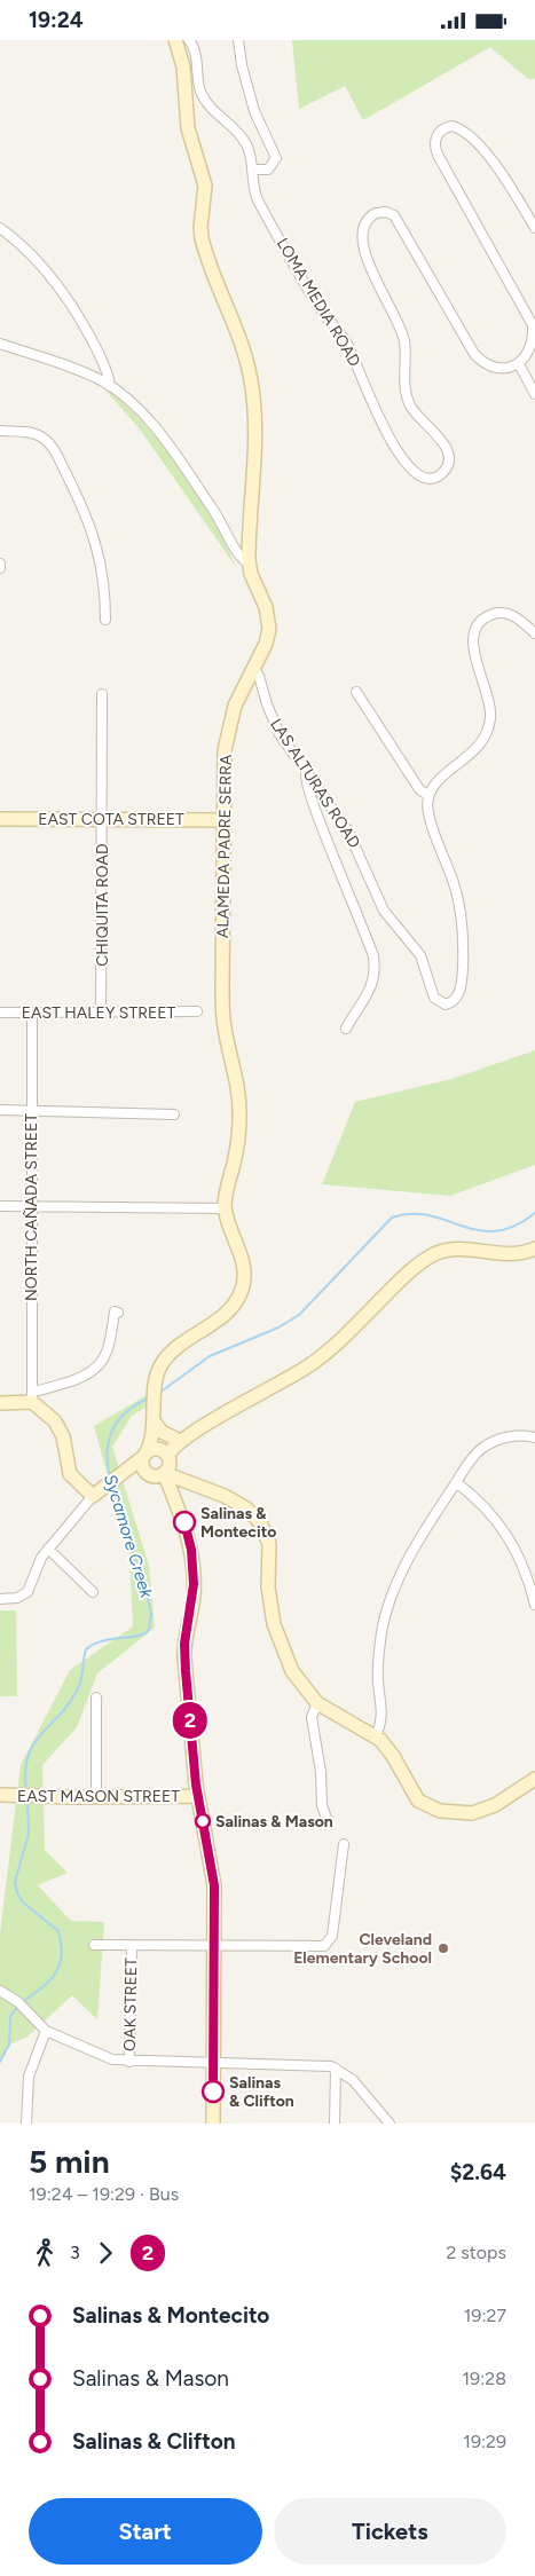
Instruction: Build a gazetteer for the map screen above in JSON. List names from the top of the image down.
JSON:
{
  "streets": {
    "street": [
      "LOMA MEDIA ROAD",
      "LAS ALTURAS ROAD",
      "EAST COTA STREET",
      "ALAMEDA PADRE SERRA",
      "CHIQUITA ROAD",
      "EAST HALEY STREET",
      "NORTH CAÑADA STREET",
      "EAST MASON STREET",
      "OAK STREET"
    ]
  },
  "crossings": [
    ["LAS ALTURAS ROAD", "ALAMEDA PADRE SERRA"],
    ["EAST COTA STREET", "ALAMEDA PADRE SERRA"],
    ["EAST COTA STREET", "CHIQUITA ROAD"],
    ["CHIQUITA ROAD", "EAST HALEY STREET"],
    ["EAST HALEY STREET", "NORTH CAÑADA STREET"]
  ],
  "water": ["Sycamore Creek"],
  "places": [
    "Salinas & Montecito",
    "Salinas & Mason",
    "Cleveland Elementary School",
    "Salinas & Clifton"
  ],
  "lines": ["bus line 2"],
  "page": {
    "status": "19:24",
    "on_map": "2",
    "heading": ["5 min", "19:24 – 19:29 · Bus", "$2.64"],
    "legs": ["3", "2", "2 stops"],
    "list": [
      {
        "name": "Salinas & Montecito",
        "value": "19:27"
      },
      {
        "name": "Salinas & Mason",
        "value": "19:28"
      },
      {
        "name": "Salinas & Clifton",
        "value": "19:29"
      }
    ],
    "buttons": ["Start", "Tickets"]
  }
}
